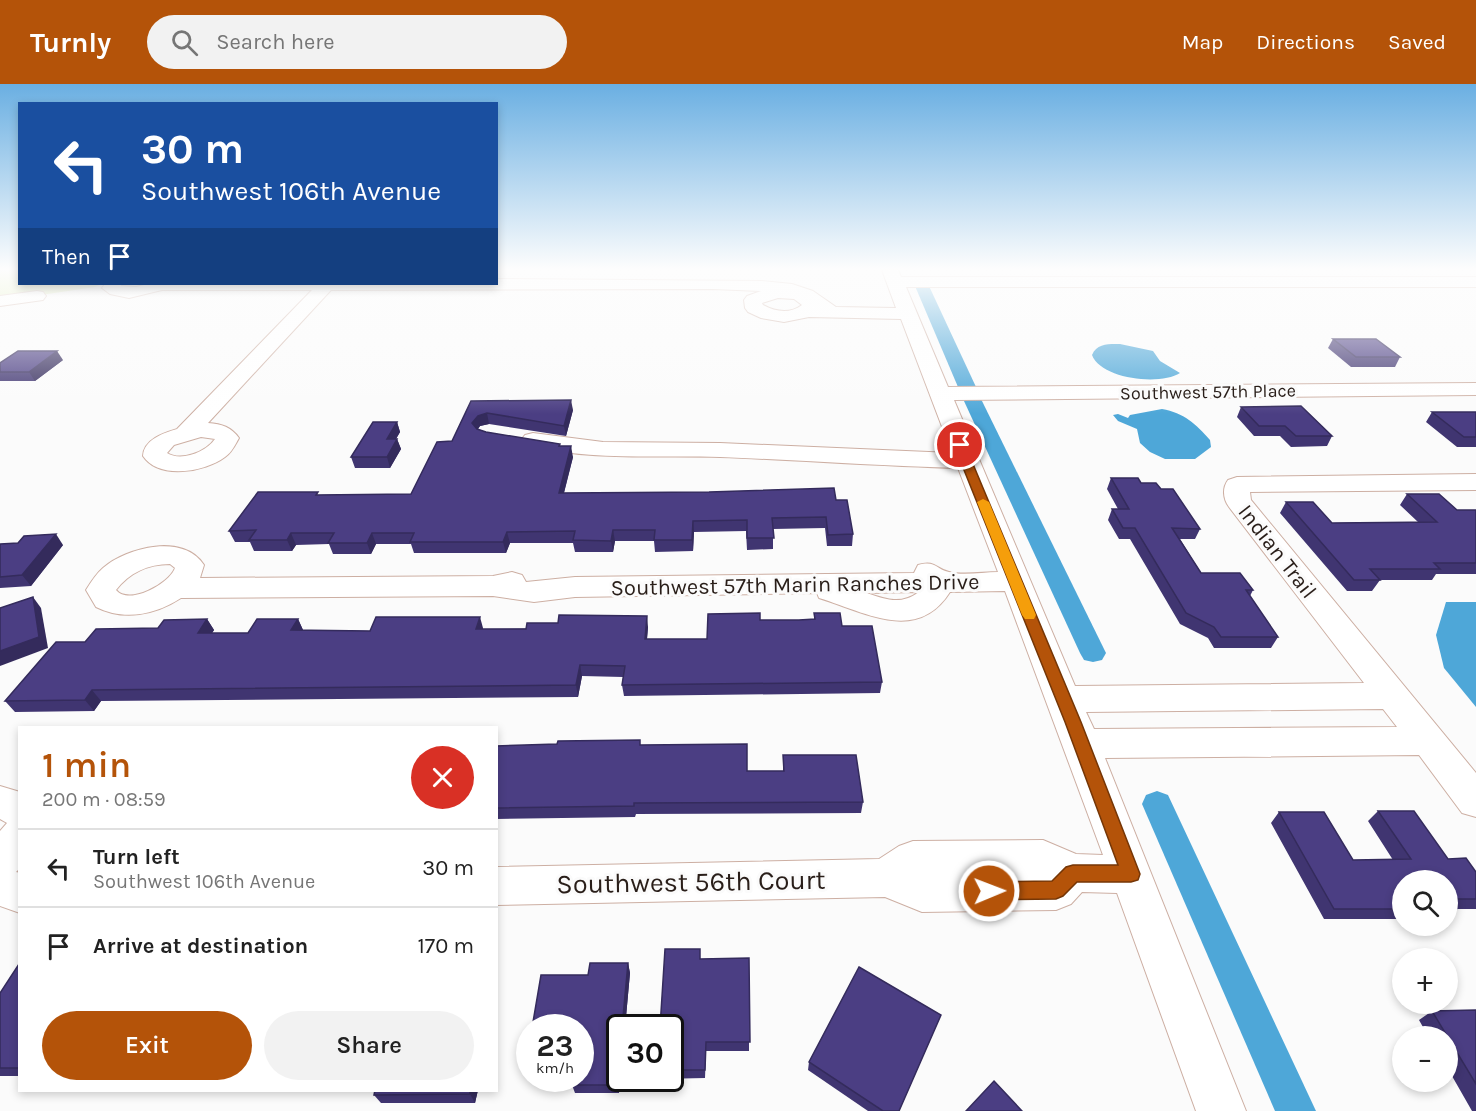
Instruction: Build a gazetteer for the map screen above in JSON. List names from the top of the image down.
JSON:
{
  "streets": {
    "street": [
      "Southwest 57th Place",
      "Indian Trail",
      "Southwest 57th Marin Ranches Drive",
      "Southwest 56th Court"
    ]
  },
  "page": {
    "header": "Turnly",
    "search": "Search here",
    "nav": ["Map", "Directions", "Saved"],
    "turn": ["30 m", "Southwest 106th Avenue"],
    "then": "Then",
    "heading": ["1 min", "200 m · 08:59"],
    "list": [
      {
        "name": "Turn left",
        "note": "Southwest 106th Avenue",
        "value": "30 m"
      },
      {
        "name": "Arrive at destination",
        "value": "170 m"
      }
    ],
    "map_buttons": ["+", "−"],
    "buttons": ["Exit", "Share"],
    "speed": "23 km/h",
    "limit": "30"
  }
}
